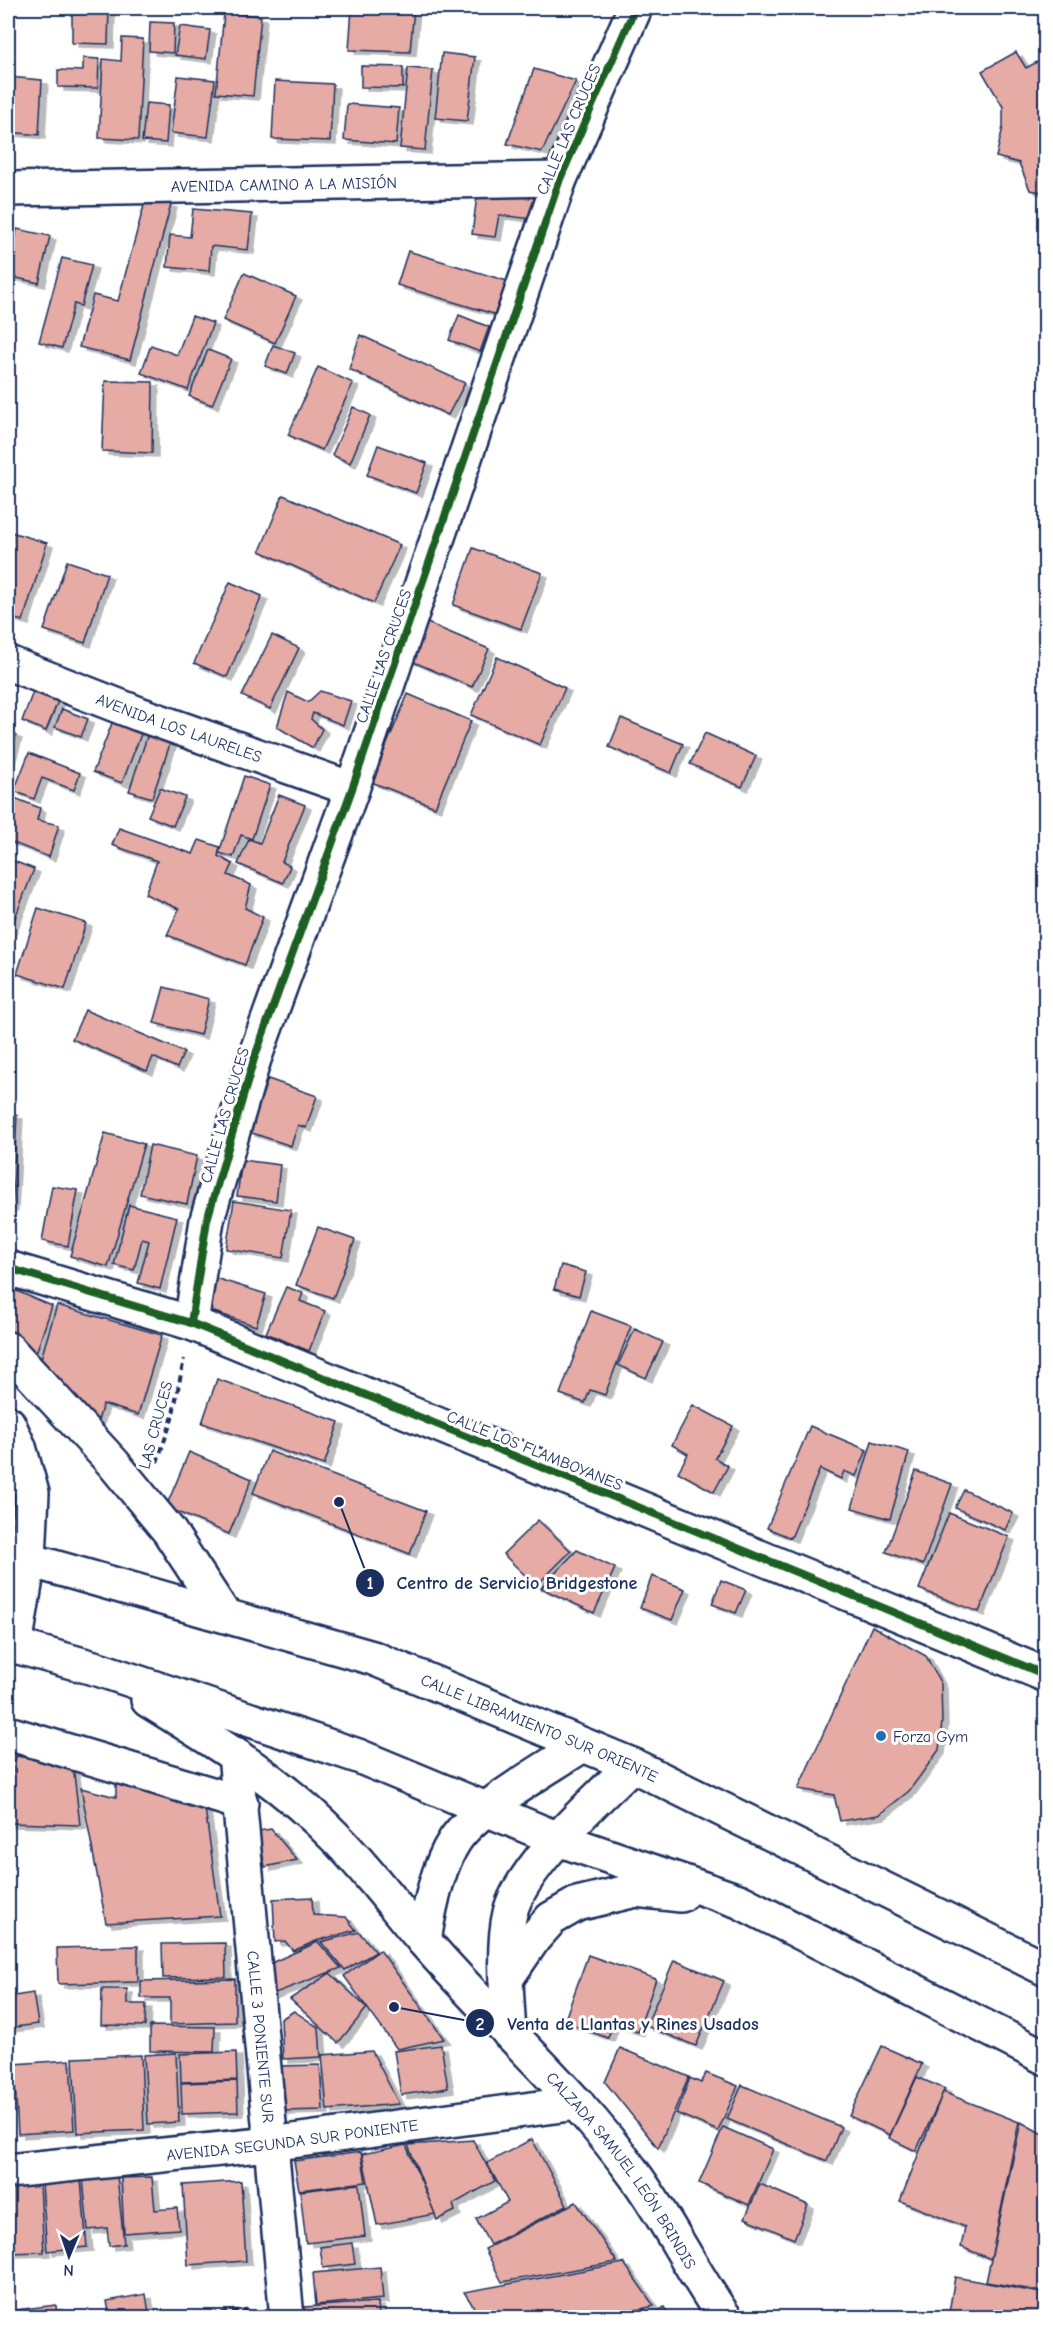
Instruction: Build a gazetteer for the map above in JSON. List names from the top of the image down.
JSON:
{
  "streets": {
    "street": [
      "CALLE LAS CRUCES",
      "AVENIDA CAMINO A LA MISIÓN",
      "AVENIDA LOS LAURELES",
      "CALLE LOS FLAMBOYANES",
      "CALLE LIBRAMIENTO SUR ORIENTE",
      "CALLE 3 PONIENTE SUR",
      "AVENIDA SEGUNDA SUR PONIENTE",
      "CALZADA SAMUEL LEÓN BRINDIS"
    ],
    "path": ["LAS CRUCES"]
  },
  "crossings": [
    ["CALLE LAS CRUCES", "AVENIDA CAMINO A LA MISIÓN"],
    ["CALLE LAS CRUCES", "AVENIDA LOS LAURELES"],
    ["CALLE LAS CRUCES", "LAS CRUCES"],
    ["CALLE LAS CRUCES", "CALLE LOS FLAMBOYANES"],
    ["LAS CRUCES", "CALLE LOS FLAMBOYANES"],
    ["CALLE 3 PONIENTE SUR", "AVENIDA SEGUNDA SUR PONIENTE"],
    ["CALLE 3 PONIENTE SUR", "CALZADA SAMUEL LEÓN BRINDIS"],
    ["AVENIDA SEGUNDA SUR PONIENTE", "CALZADA SAMUEL LEÓN BRINDIS"]
  ],
  "places": ["Centro de Servicio Bridgestone", "Forza Gym", "Venta de Llantas y Rines Usados"],
  "north": "bottom"
}
